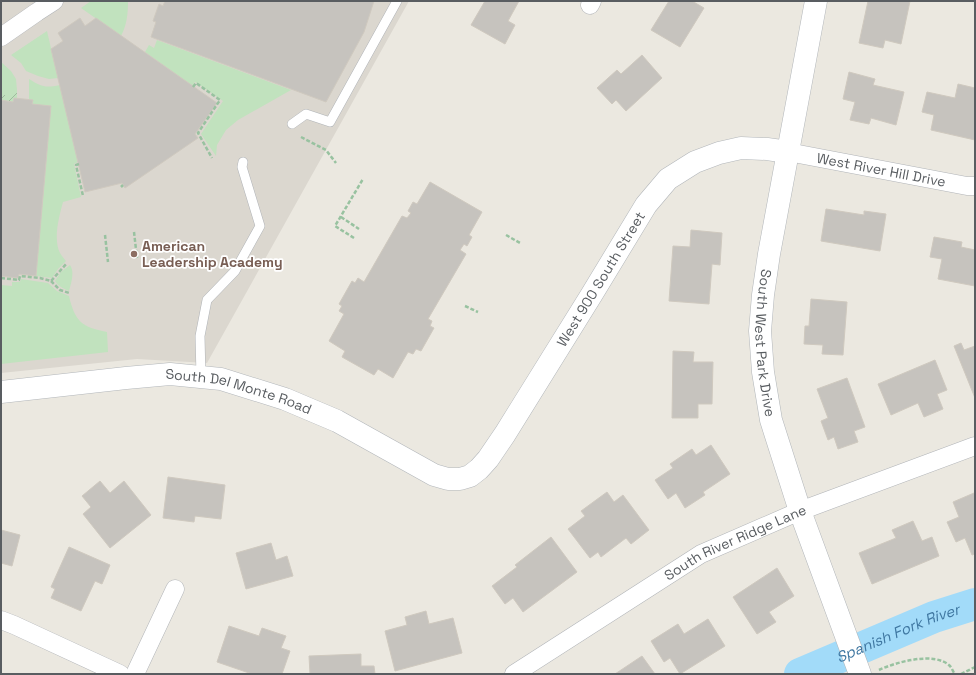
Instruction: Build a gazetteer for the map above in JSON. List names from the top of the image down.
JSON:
{
  "streets": {
    "street": [
      "West River Hill Drive",
      "West 900 South Street",
      "South West Park Drive",
      "South Del Monte Road",
      "South River Ridge Lane"
    ]
  },
  "crossings": [
    ["West River Hill Drive", "West 900 South Street"],
    ["West River Hill Drive", "South West Park Drive"],
    ["West 900 South Street", "South West Park Drive"],
    ["West 900 South Street", "South Del Monte Road"],
    ["South West Park Drive", "South River Ridge Lane"]
  ],
  "water": ["Spanish Fork River"],
  "places": ["American Leadership Academy"]
}
